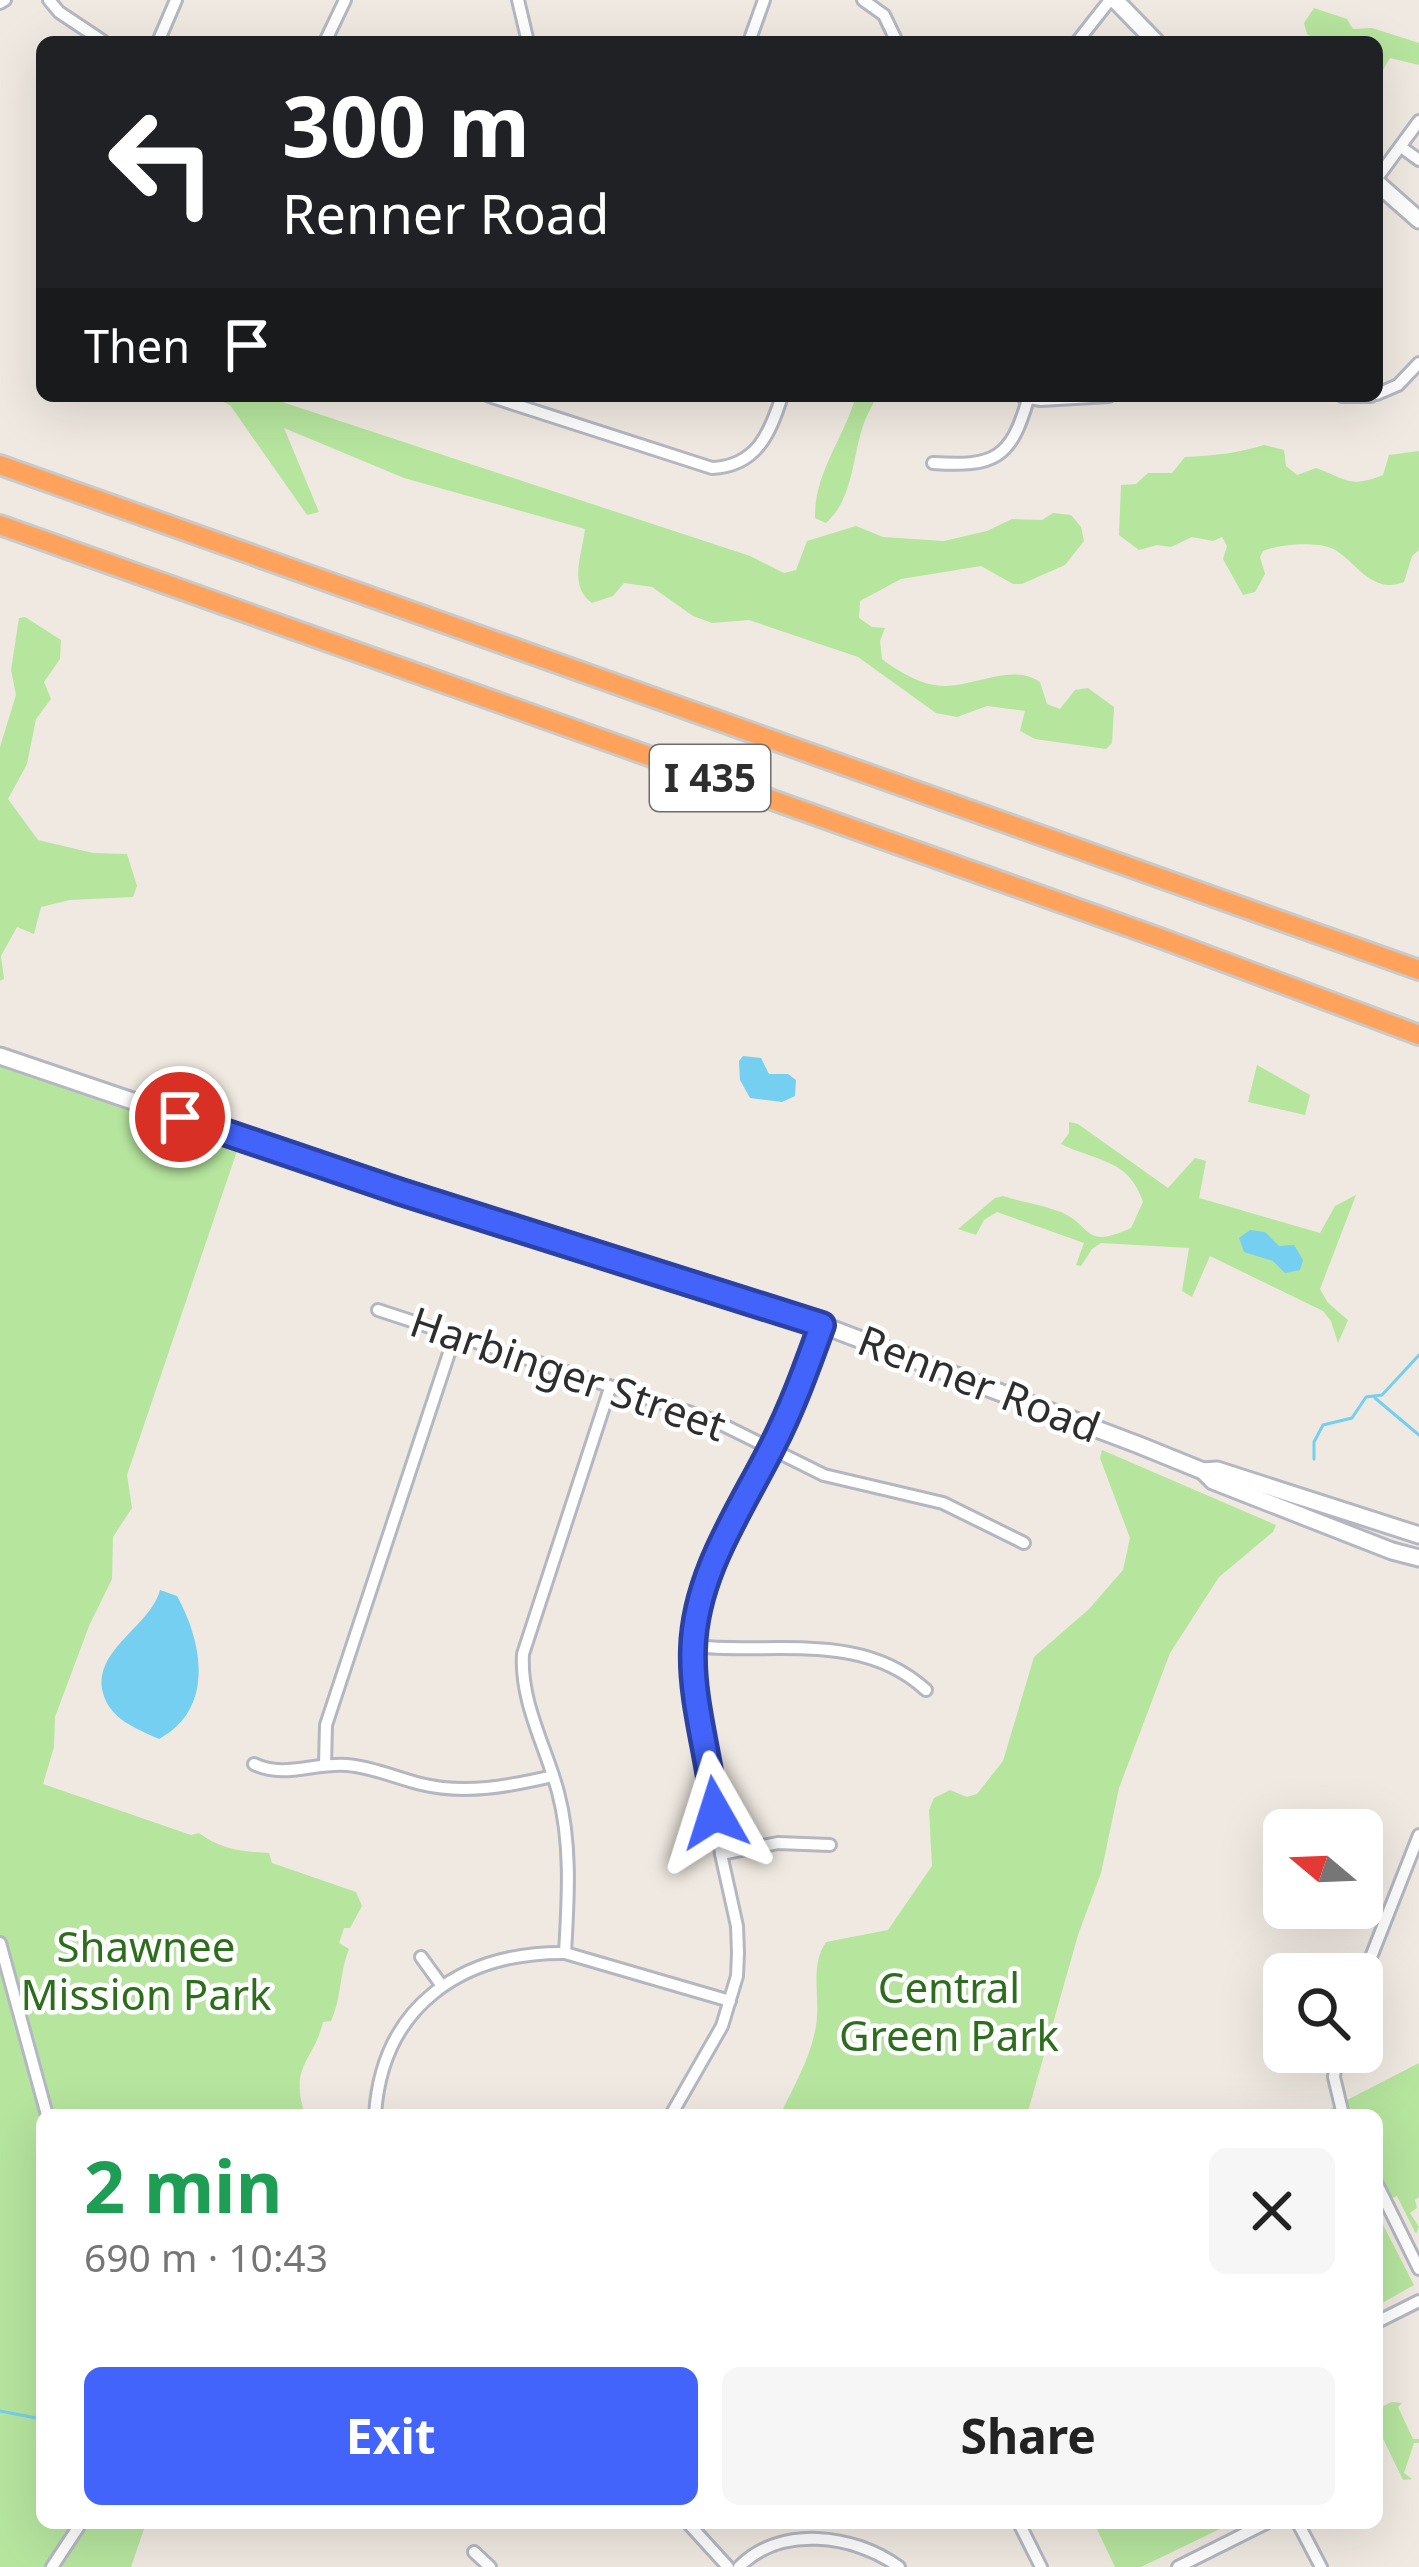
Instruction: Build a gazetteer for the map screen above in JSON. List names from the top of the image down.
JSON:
{
  "streets": {
    "highway": ["I 435"],
    "main road": ["Renner Road"],
    "street": ["Harbinger Street"]
  },
  "parks": ["Shawnee Mission Park", "Central Green Park"],
  "north": "left",
  "page": {
    "turn": ["300 m", "Renner Road"],
    "then": "Then",
    "heading": ["2 min", "690 m · 10:43"],
    "buttons": ["Exit", "Share"]
  }
}
